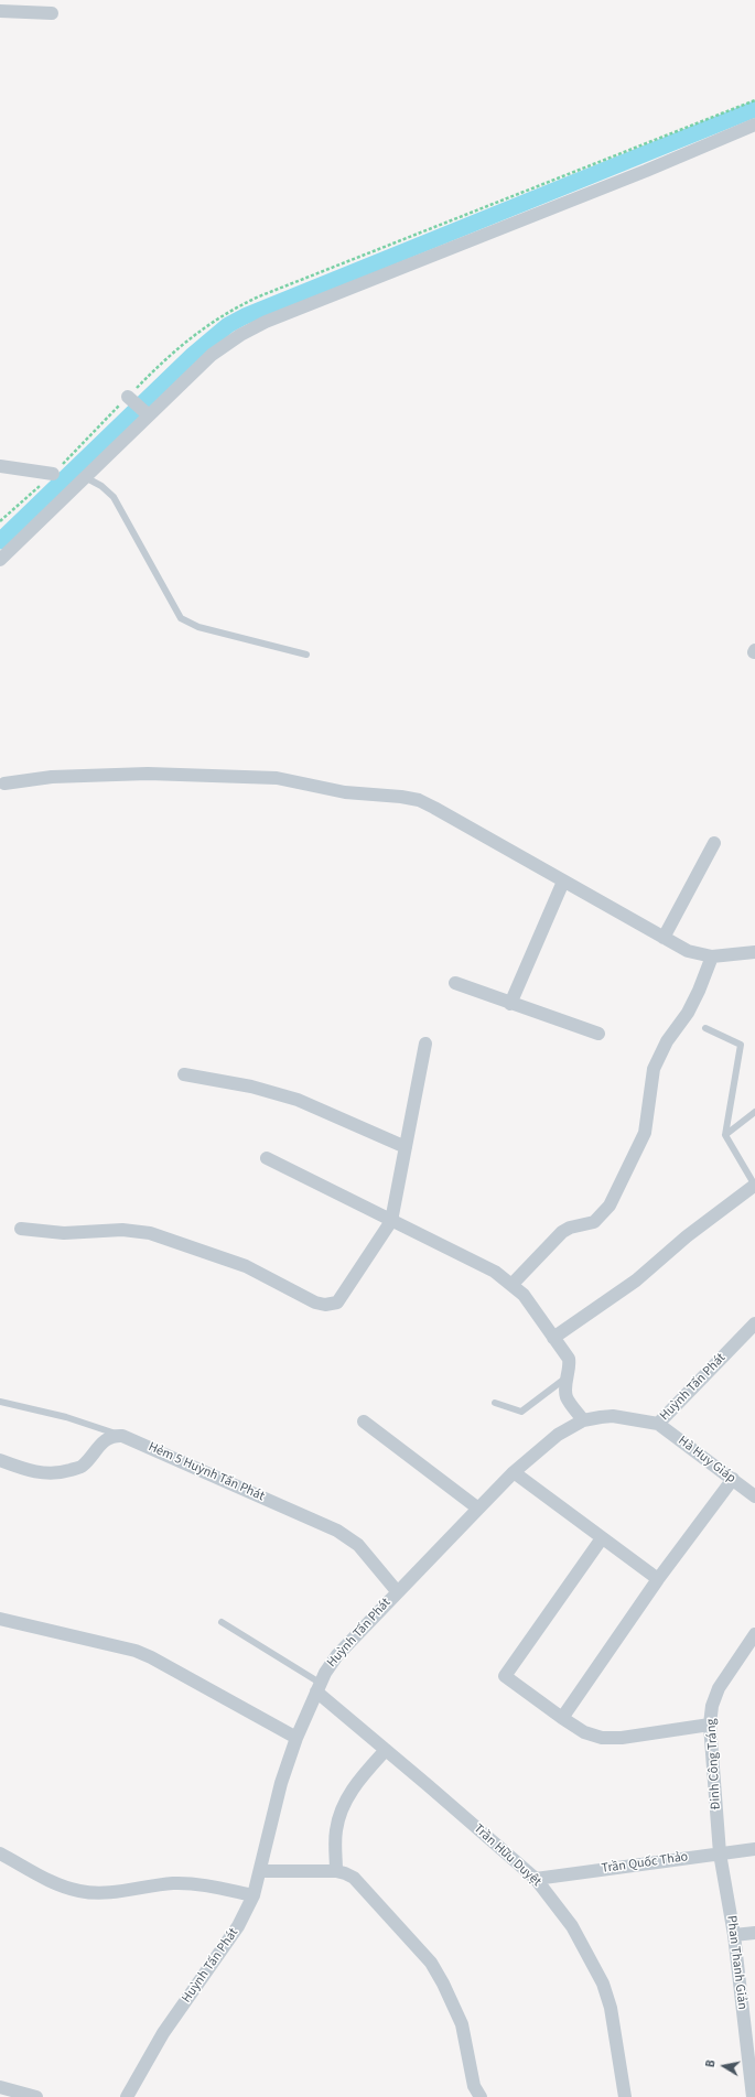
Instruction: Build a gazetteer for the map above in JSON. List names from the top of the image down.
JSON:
{
  "streets": {
    "street": [
      "Huỳnh Tấn Phát",
      "Hà Huy Giáp",
      "Hẻm 5 Huỳnh Tấn Phát",
      "Đinh Công Tráng",
      "Trần Hữu Duyệt",
      "Trần Quốc Thảo",
      "Phan Thanh Giản"
    ]
  },
  "crossings": [
    ["Huỳnh Tấn Phát", "Hà Huy Giáp"],
    ["Huỳnh Tấn Phát", "Hẻm 5 Huỳnh Tấn Phát"],
    ["Huỳnh Tấn Phát", "Trần Hữu Duyệt"],
    ["Đinh Công Tráng", "Trần Quốc Thảo"],
    ["Đinh Công Tráng", "Phan Thanh Giản"],
    ["Trần Hữu Duyệt", "Trần Quốc Thảo"],
    ["Trần Quốc Thảo", "Phan Thanh Giản"]
  ],
  "north": "left"
}
